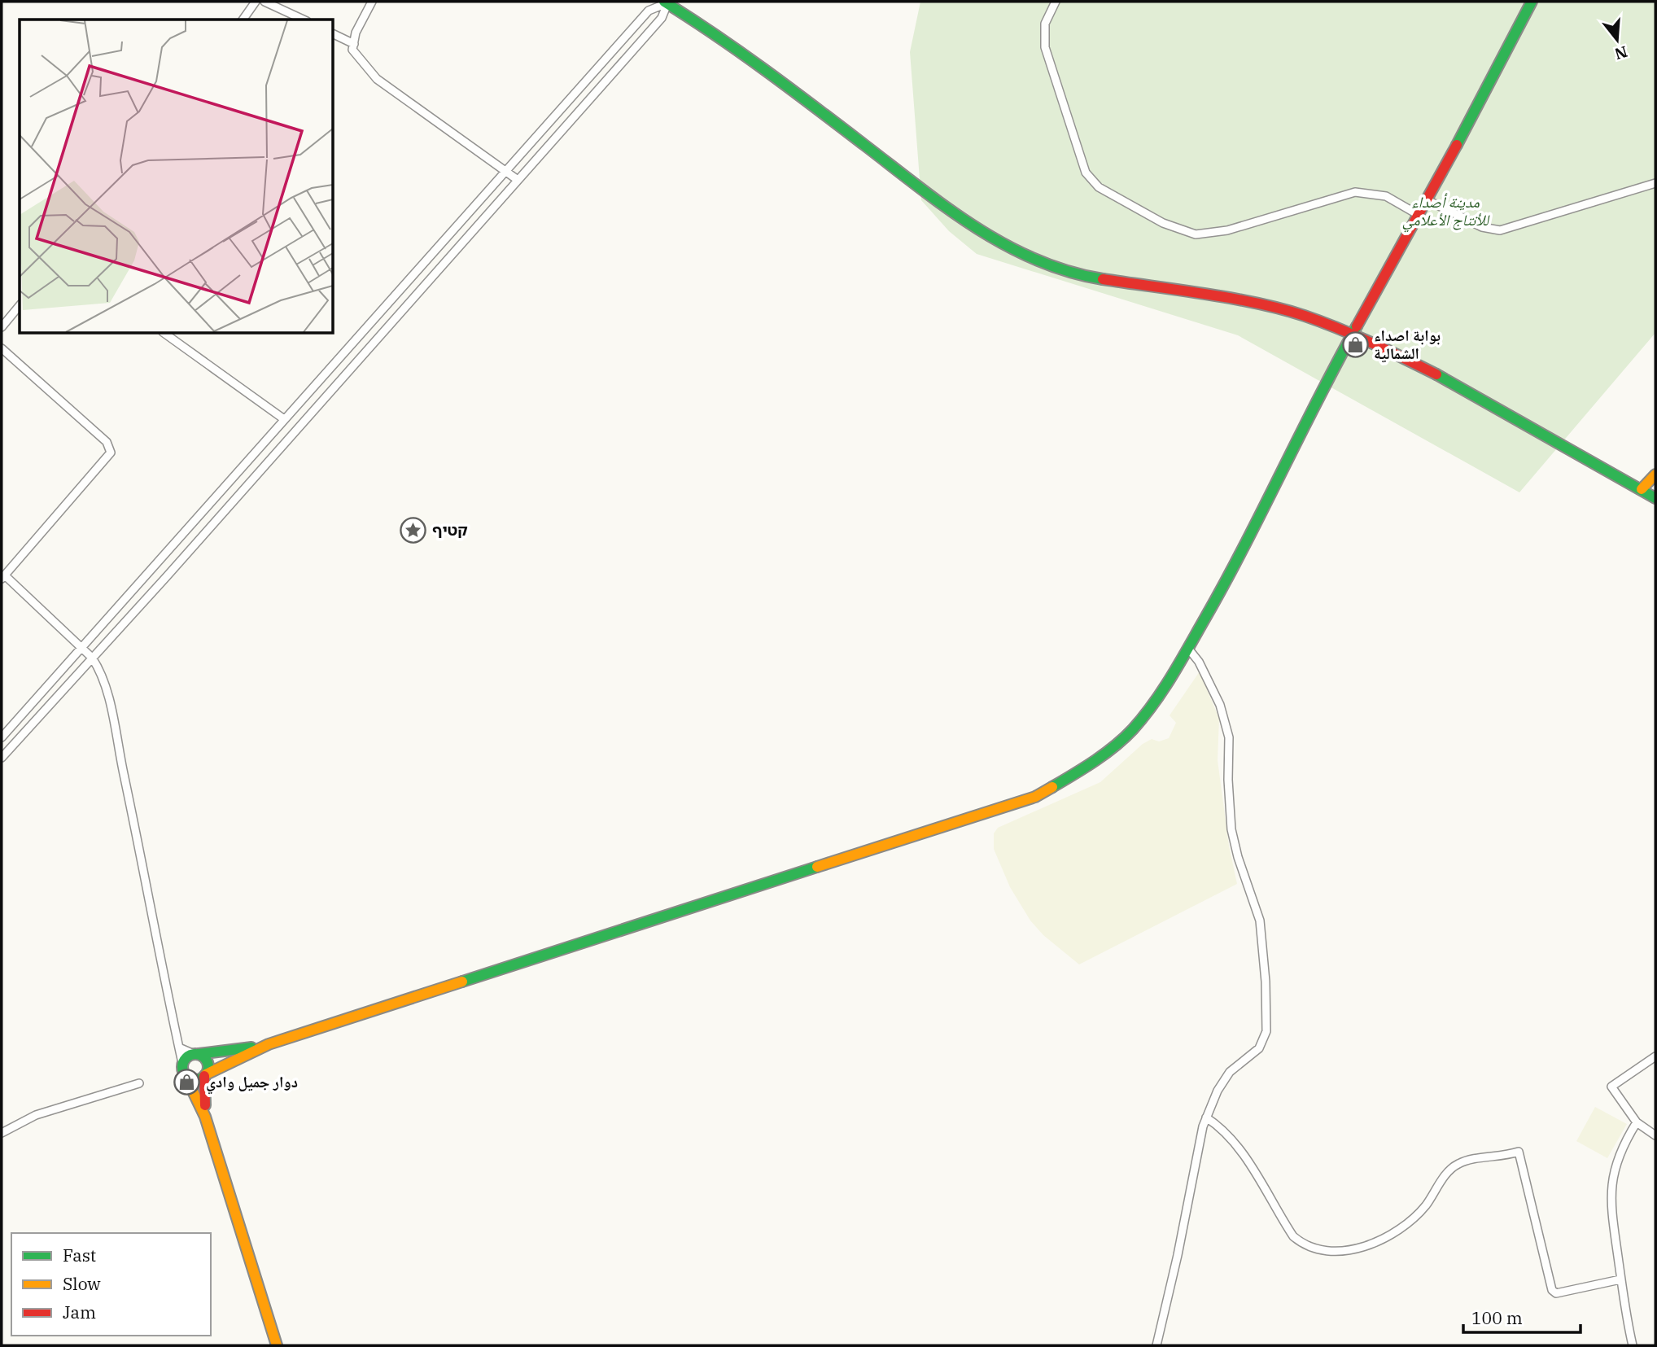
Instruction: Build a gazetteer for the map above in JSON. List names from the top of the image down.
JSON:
{
  "parks": ["مدينة أصداء للأنتاج الأعلامي"],
  "places": {
    "shop": ["بوابة اصداء الشمالية", "دوار جميل وادي"],
    "place": ["קטיף"]
  },
  "legend": ["Fast", "Slow", "Jam"],
  "scale_bar": "100 m",
  "north": "bottom"
}
